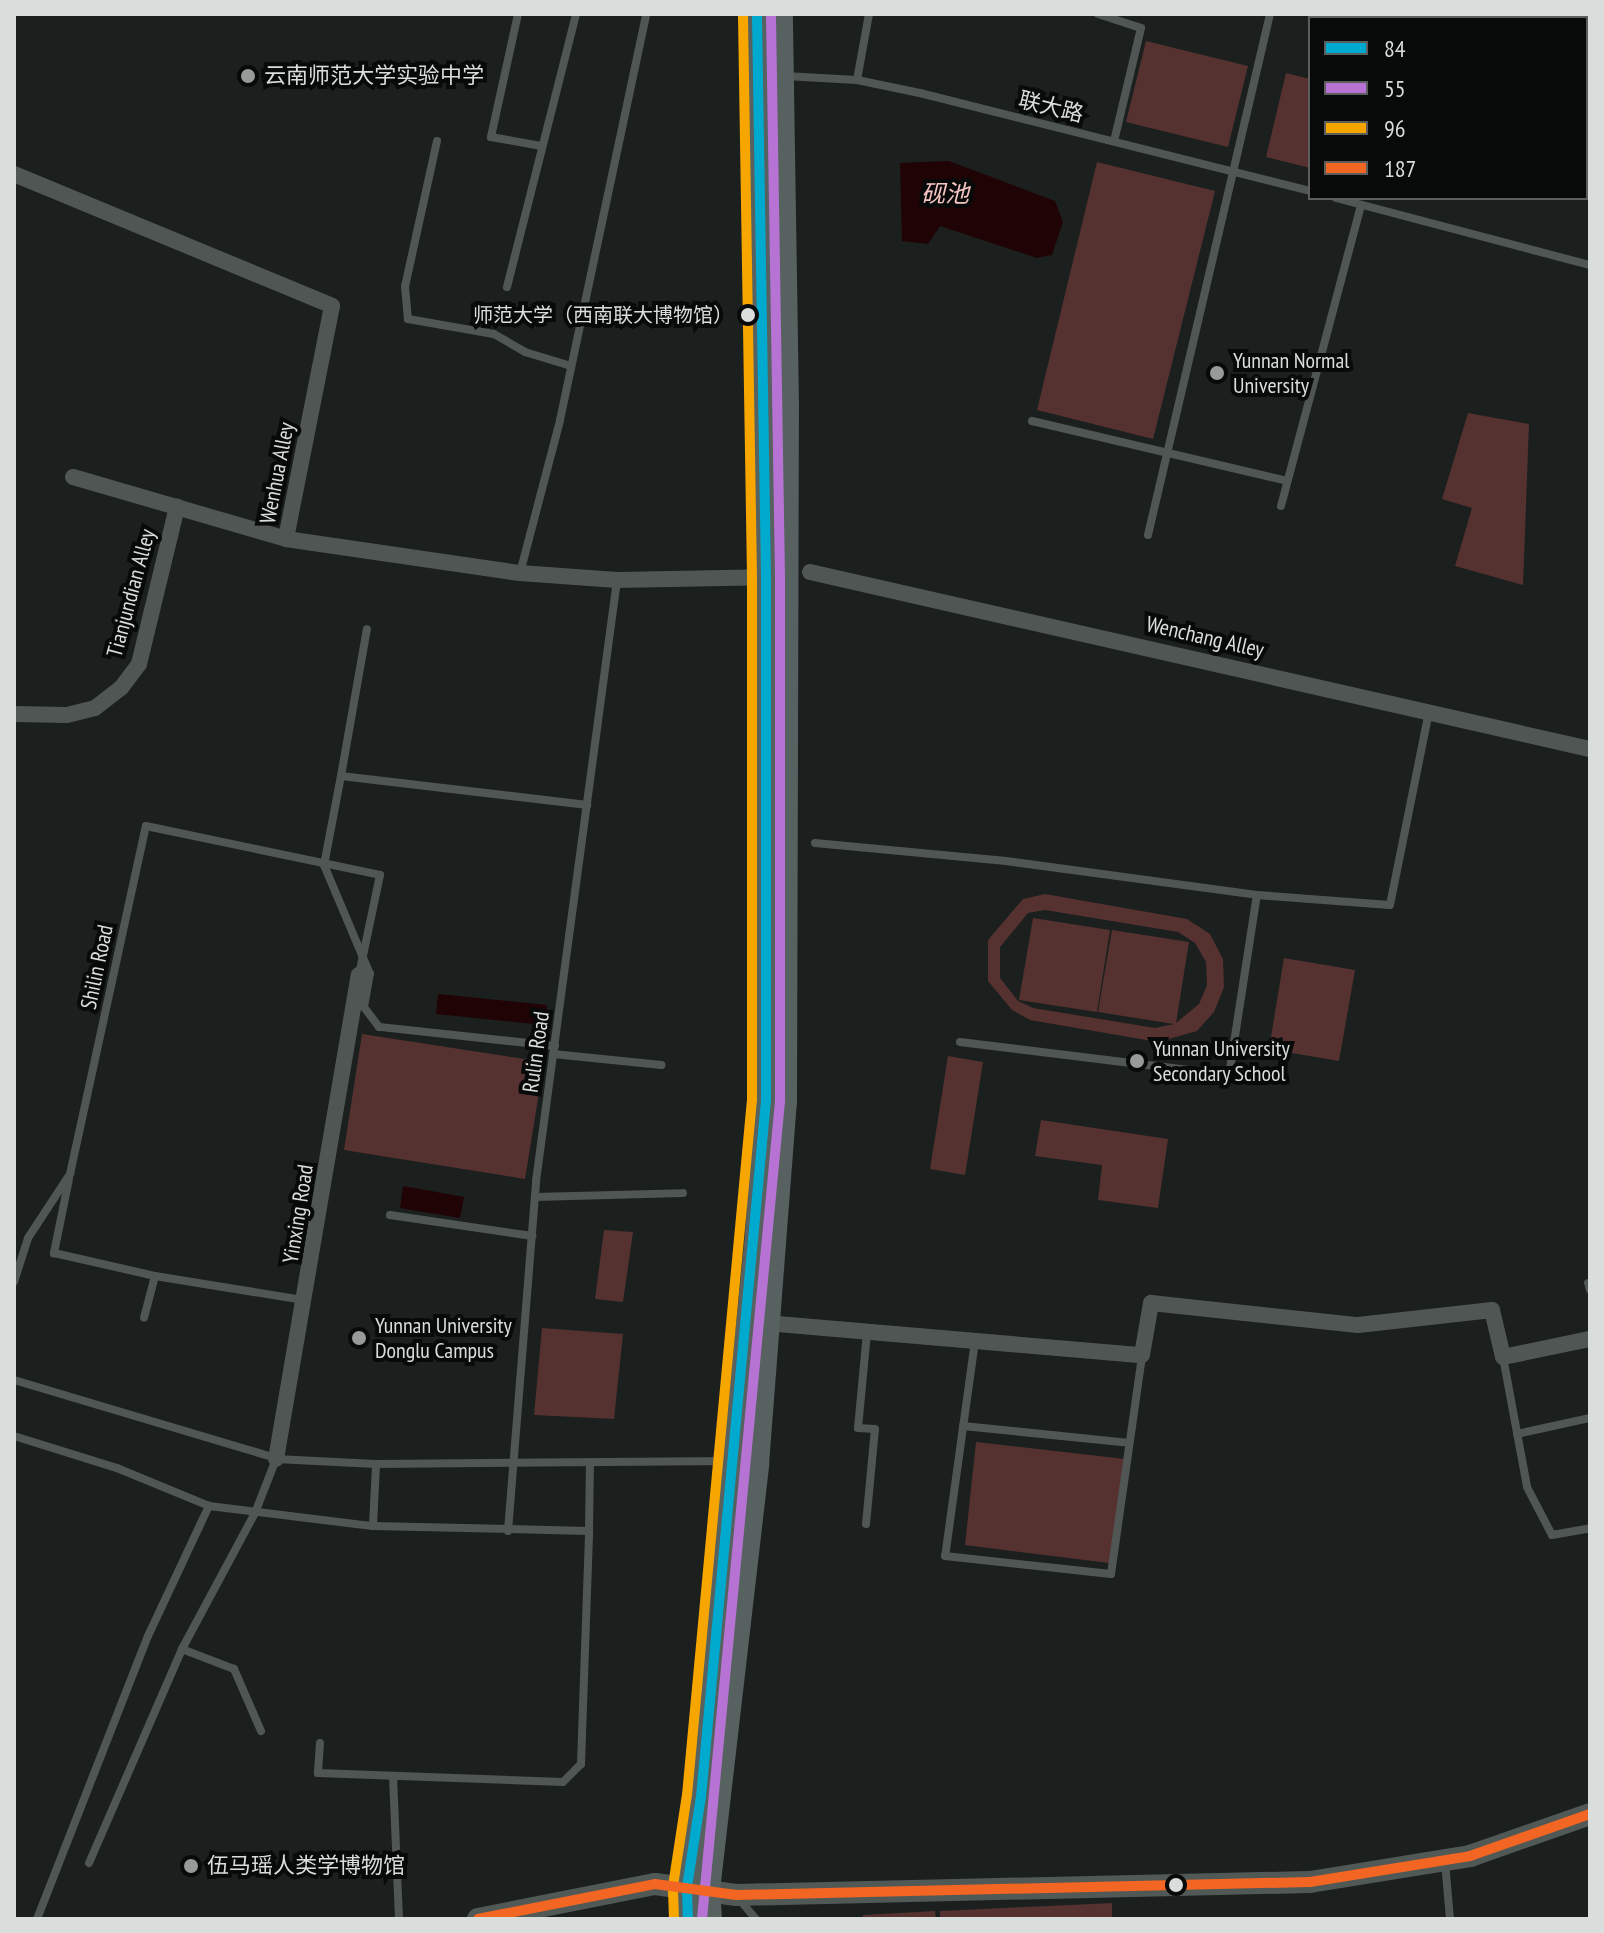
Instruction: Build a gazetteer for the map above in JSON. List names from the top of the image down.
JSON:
{
  "streets": {
    "street": [
      "Wenhua Alley",
      "Tianjundian Alley",
      "Wenchang Alley",
      "Yinxing Road"
    ],
    "lane": ["联大路", "Shilin Road", "Rulin Road"]
  },
  "crossings": [
    ["Wenhua Alley", "Tianjundian Alley"],
    ["Wenhua Alley", "Wenchang Alley"],
    ["Wenhua Alley", "Rulin Road"]
  ],
  "water": ["砚池"],
  "places": [
    "云南师范大学实验中学",
    "师范大学（西南联大博物馆）",
    "Yunnan Normal University",
    "Yunnan University Secondary School",
    "Yunnan University Donglu Campus",
    "伍马瑶人类学博物馆"
  ],
  "lines": [
    "transit line 84",
    "transit line 55",
    "transit line 96",
    "transit line 187"
  ],
  "legend": [
    "84",
    "55",
    "96",
    "187"
  ]
}
